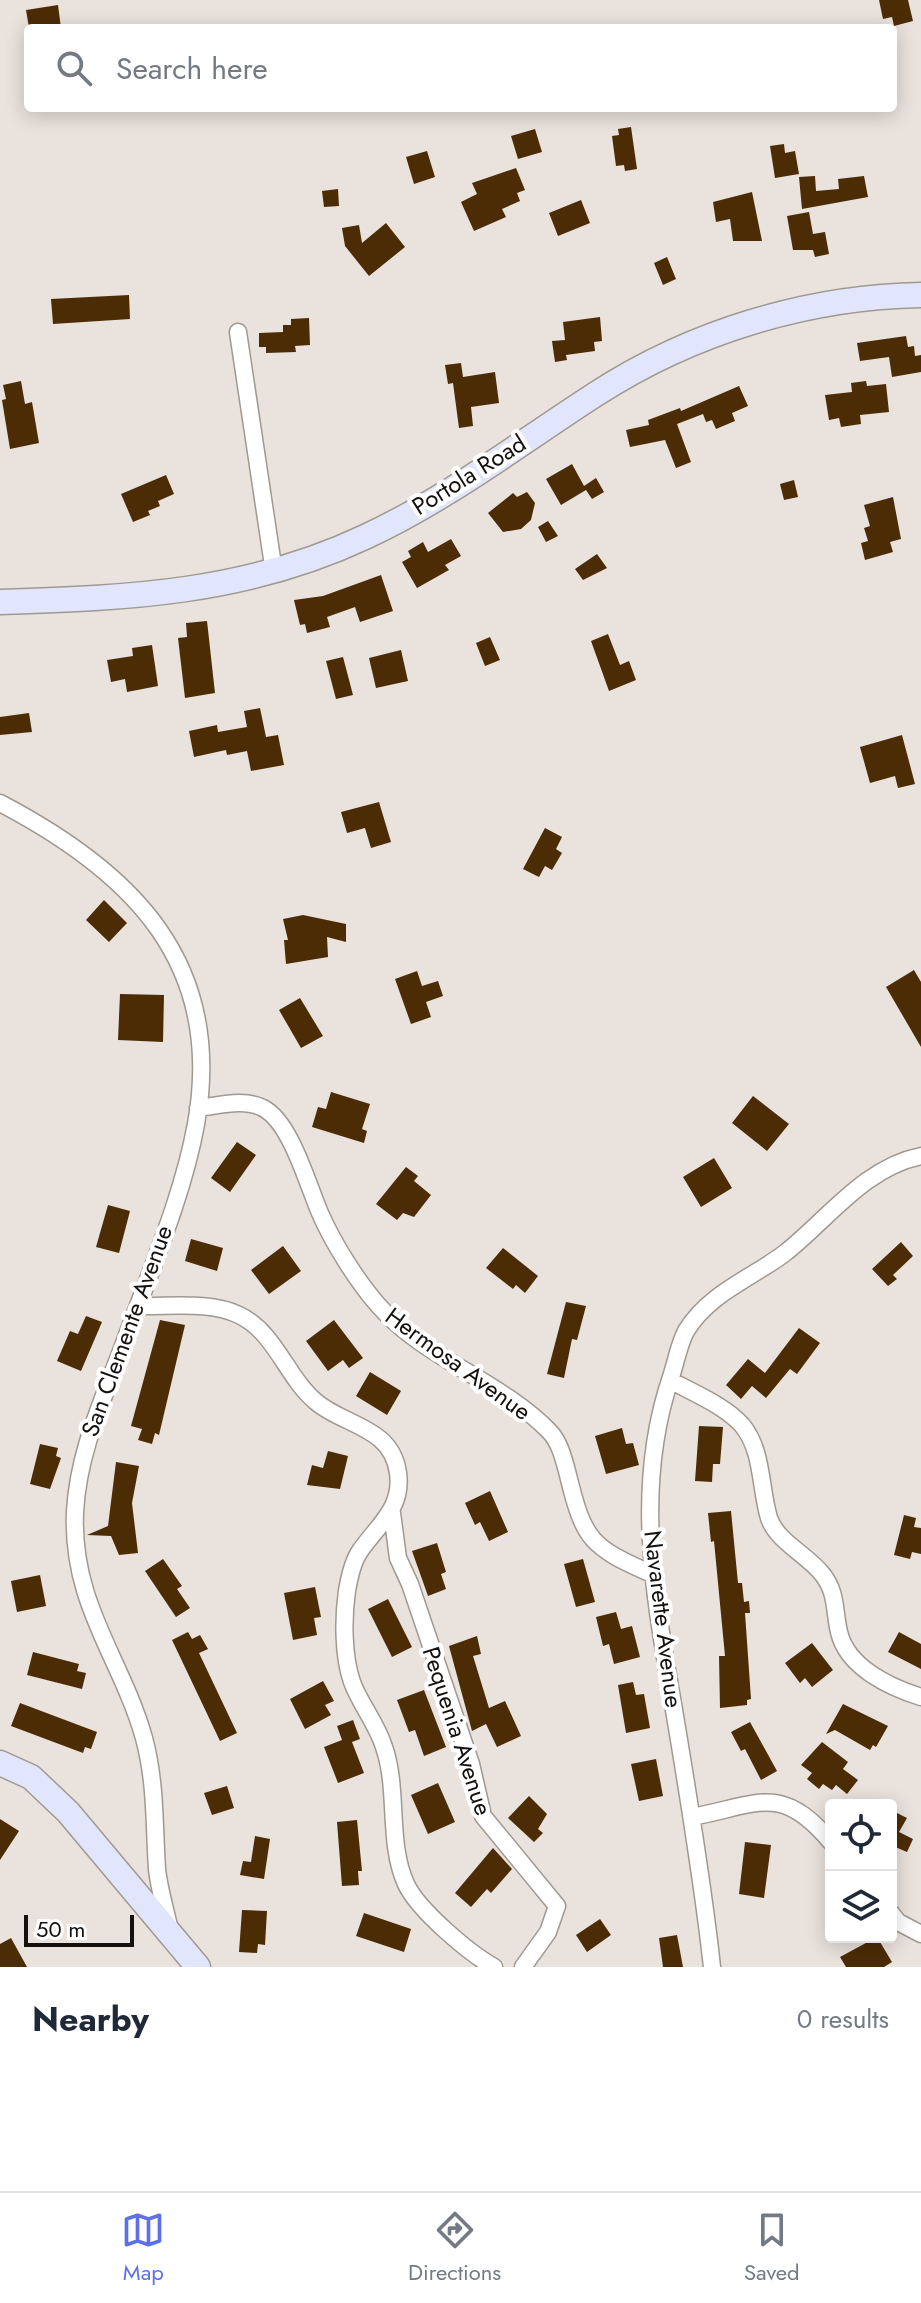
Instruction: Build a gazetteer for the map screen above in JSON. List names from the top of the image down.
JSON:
{
  "streets": {
    "street": [
      "Portola Road",
      "San Clemente Avenue",
      "Hermosa Avenue",
      "Navarette Avenue",
      "Pequenia Avenue"
    ]
  },
  "crossings": [
    ["San Clemente Avenue", "Hermosa Avenue"],
    ["Hermosa Avenue", "Navarette Avenue"]
  ],
  "scale_bar": "50 m",
  "page": {
    "search": "Search here",
    "scale": "50 m",
    "heading": ["Nearby", "0 results"],
    "nav": ["Map", "Directions", "Saved"]
  }
}
